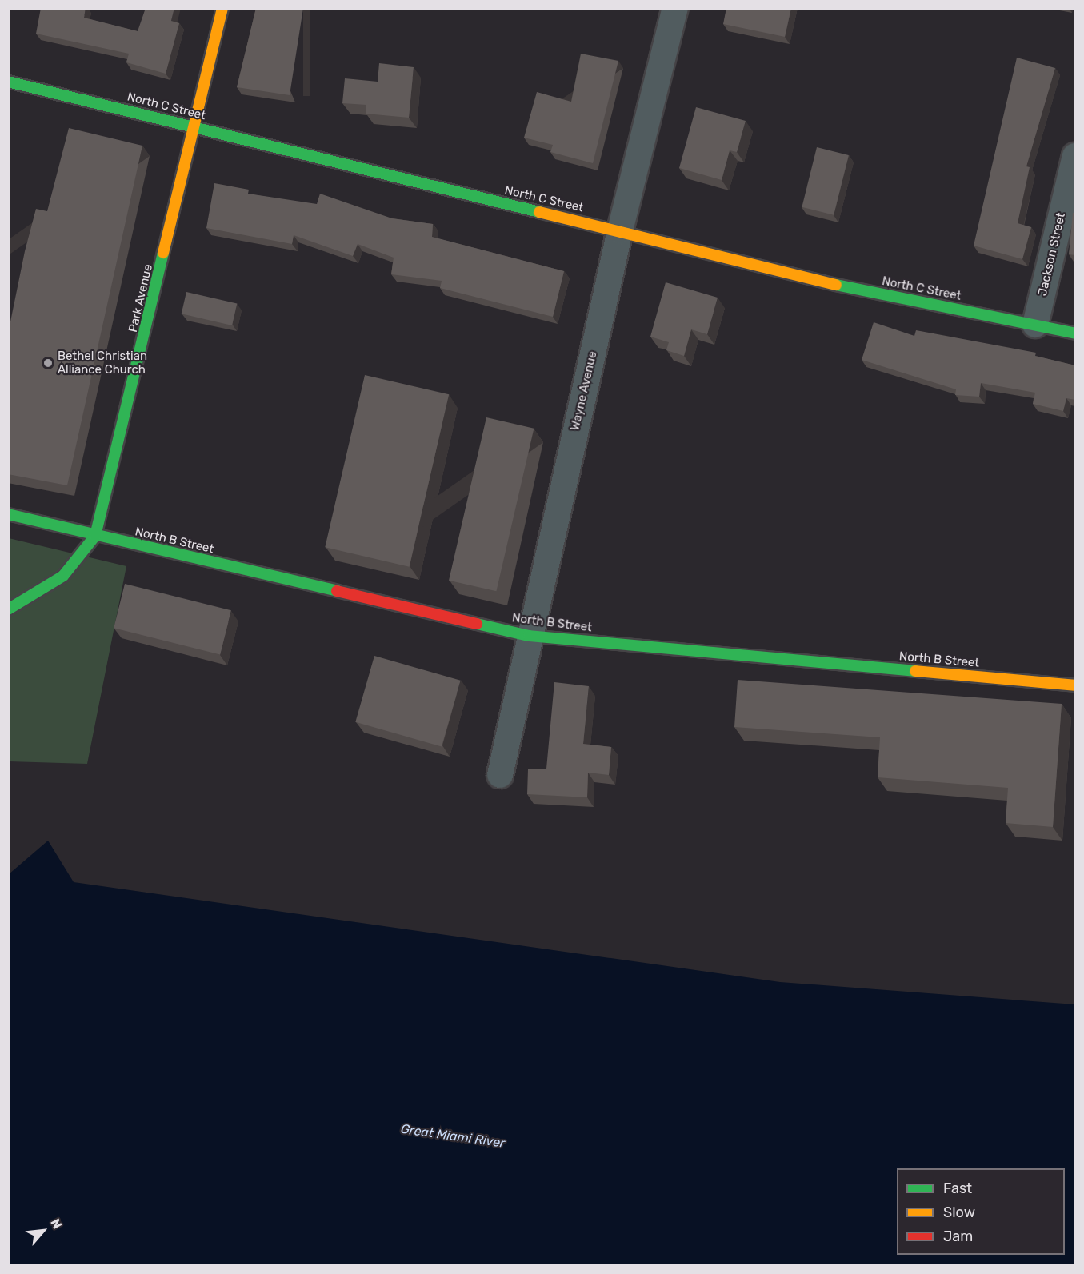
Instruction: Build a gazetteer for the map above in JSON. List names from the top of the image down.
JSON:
{
  "streets": {
    "main road": ["North C Street", "Park Avenue", "North B Street"],
    "street": ["Jackson Street", "Wayne Avenue"]
  },
  "crossings": [
    ["North C Street", "Jackson Street"],
    ["North C Street", "Park Avenue"],
    ["North C Street", "Wayne Avenue"],
    ["Park Avenue", "North B Street"],
    ["Wayne Avenue", "North B Street"]
  ],
  "water": ["Great Miami River"],
  "places": ["Bethel Christian Alliance Church"],
  "legend": ["Fast", "Slow", "Jam"],
  "north": "top right"
}
